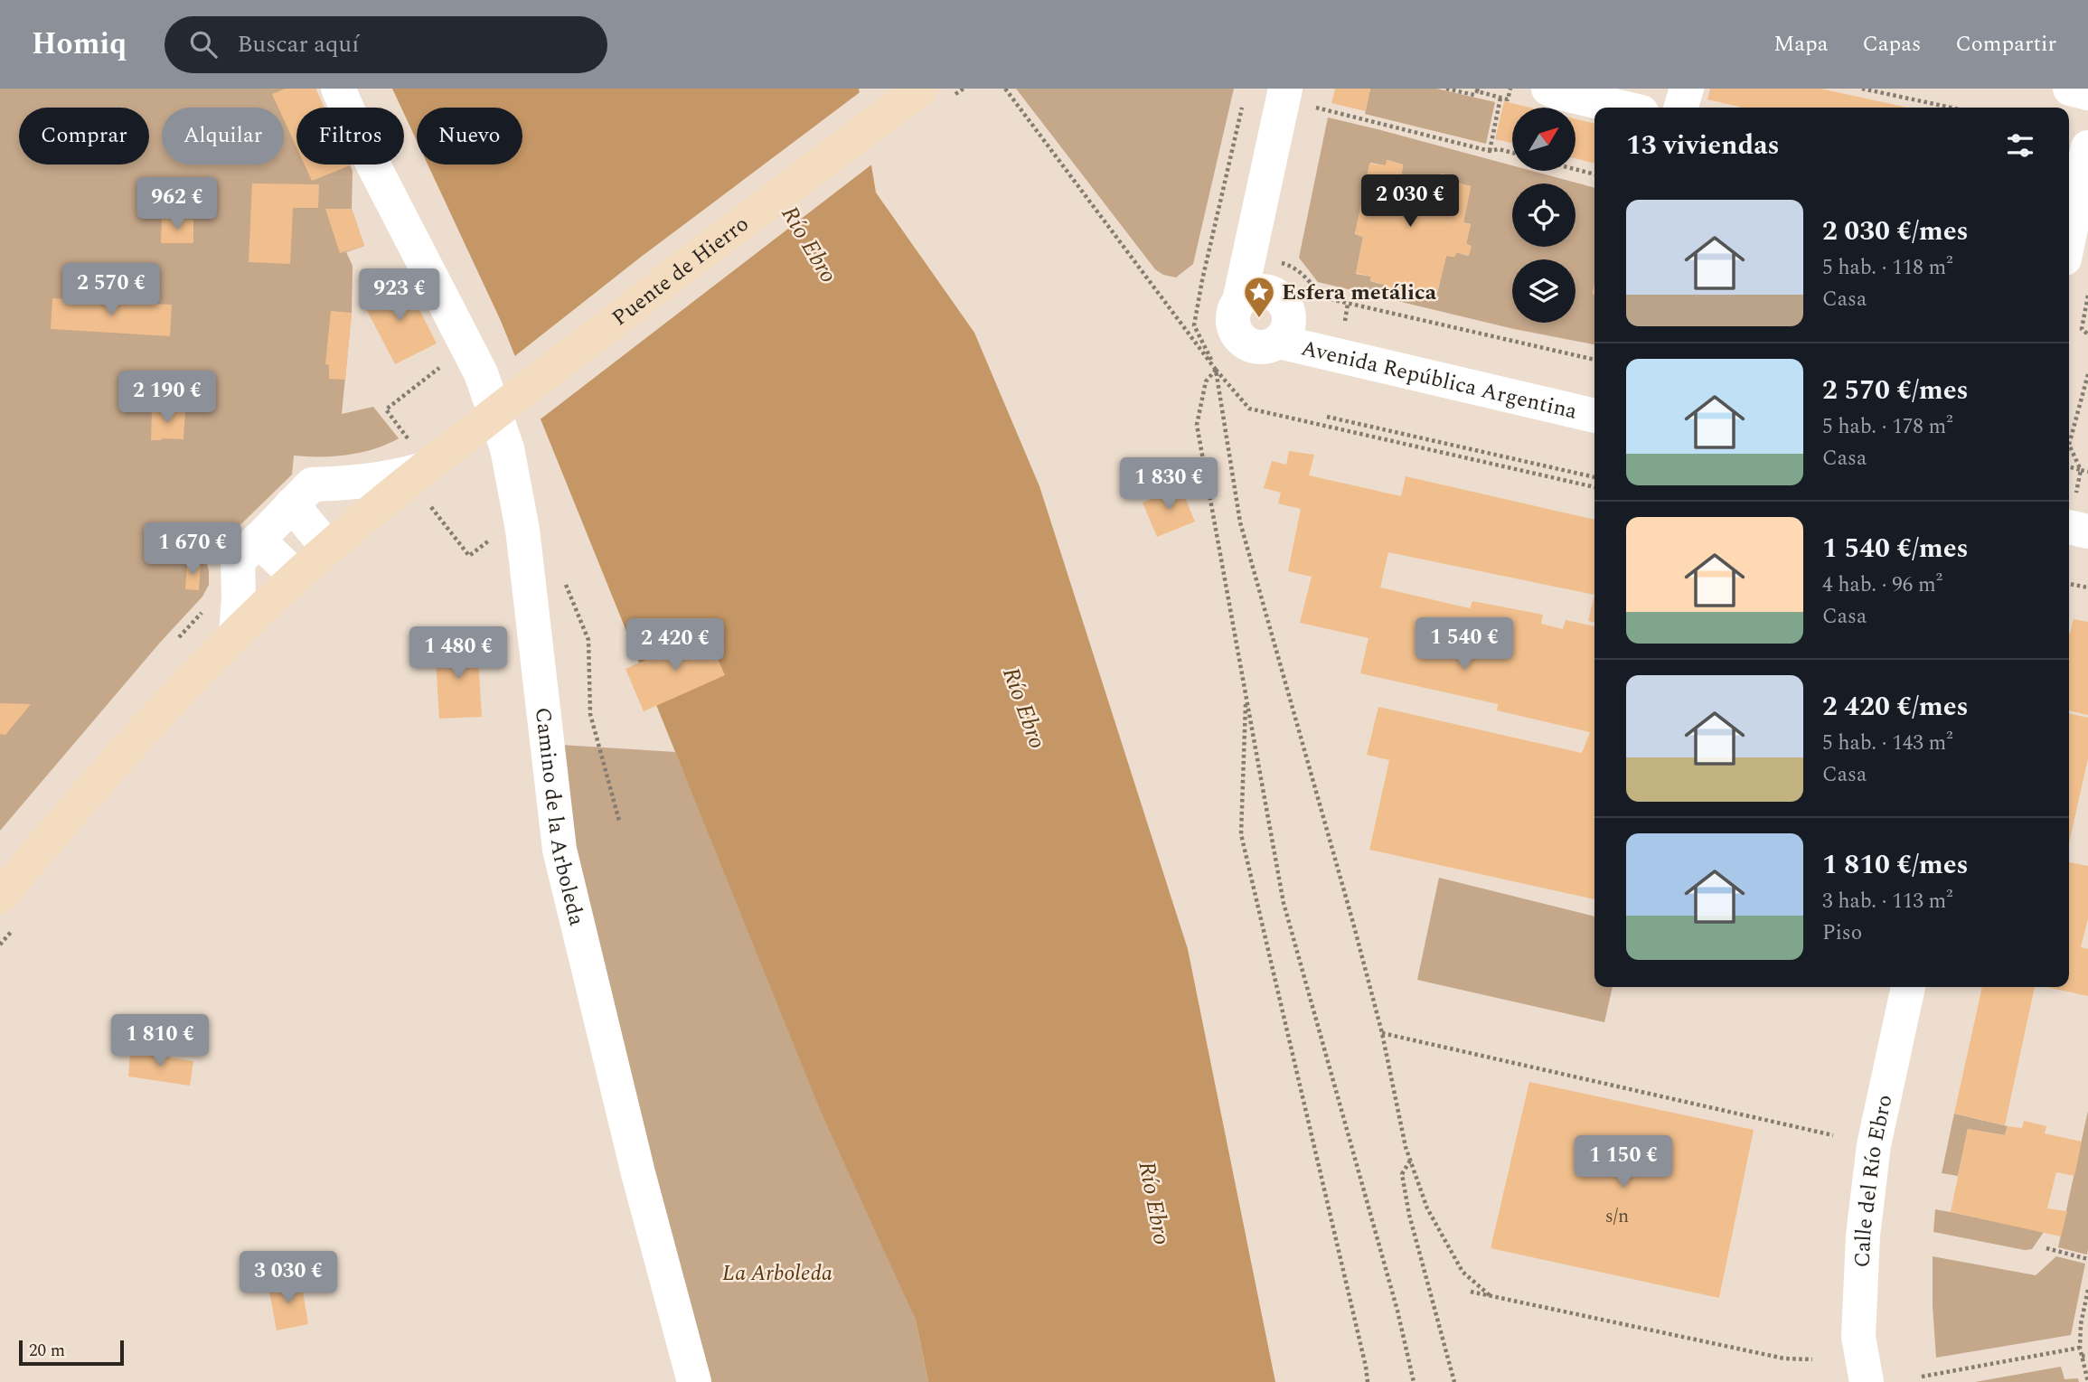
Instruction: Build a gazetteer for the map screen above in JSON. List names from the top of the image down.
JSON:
{
  "streets": {
    "main road": ["Puente de Hierro"],
    "street": ["Avenida República Argentina", "Camino de la Arboleda", "Calle del Río Ebro"]
  },
  "water": ["Río Ebro"],
  "parks": ["La Arboleda"],
  "places": {
    "place": ["Esfera metálica"]
  },
  "house_numbers": ["s/n"],
  "scale_bar": "20 m",
  "north": "top right",
  "page": {
    "header": "Homiq",
    "search": "Buscar aquí",
    "nav": ["Mapa", "Capas", "Compartir"],
    "chip": [
      "Comprar",
      "Alquilar",
      "Filtros",
      "Nuevo"
    ],
    "heading": "13 viviendas",
    "price": [
      "2 030 €",
      "962 €",
      "2 570 €",
      "923 €",
      "2 190 €",
      "1 830 €",
      "1 670 €",
      "1 540 €",
      "2 420 €",
      "1 480 €",
      "1 810 €",
      "1 150 €",
      "3 030 €"
    ],
    "list": [
      {
        "name": "2 030 €/mes",
        "note": "5 hab. · 118 m² · Casa"
      },
      {
        "name": "2 570 €/mes",
        "note": "5 hab. · 178 m² · Casa"
      },
      {
        "name": "1 540 €/mes",
        "note": "4 hab. · 96 m² · Casa"
      },
      {
        "name": "2 420 €/mes",
        "note": "5 hab. · 143 m² · Casa"
      },
      {
        "name": "1 810 €/mes",
        "note": "3 hab. · 113 m² · Piso"
      }
    ],
    "scale": "20 m"
  }
}
